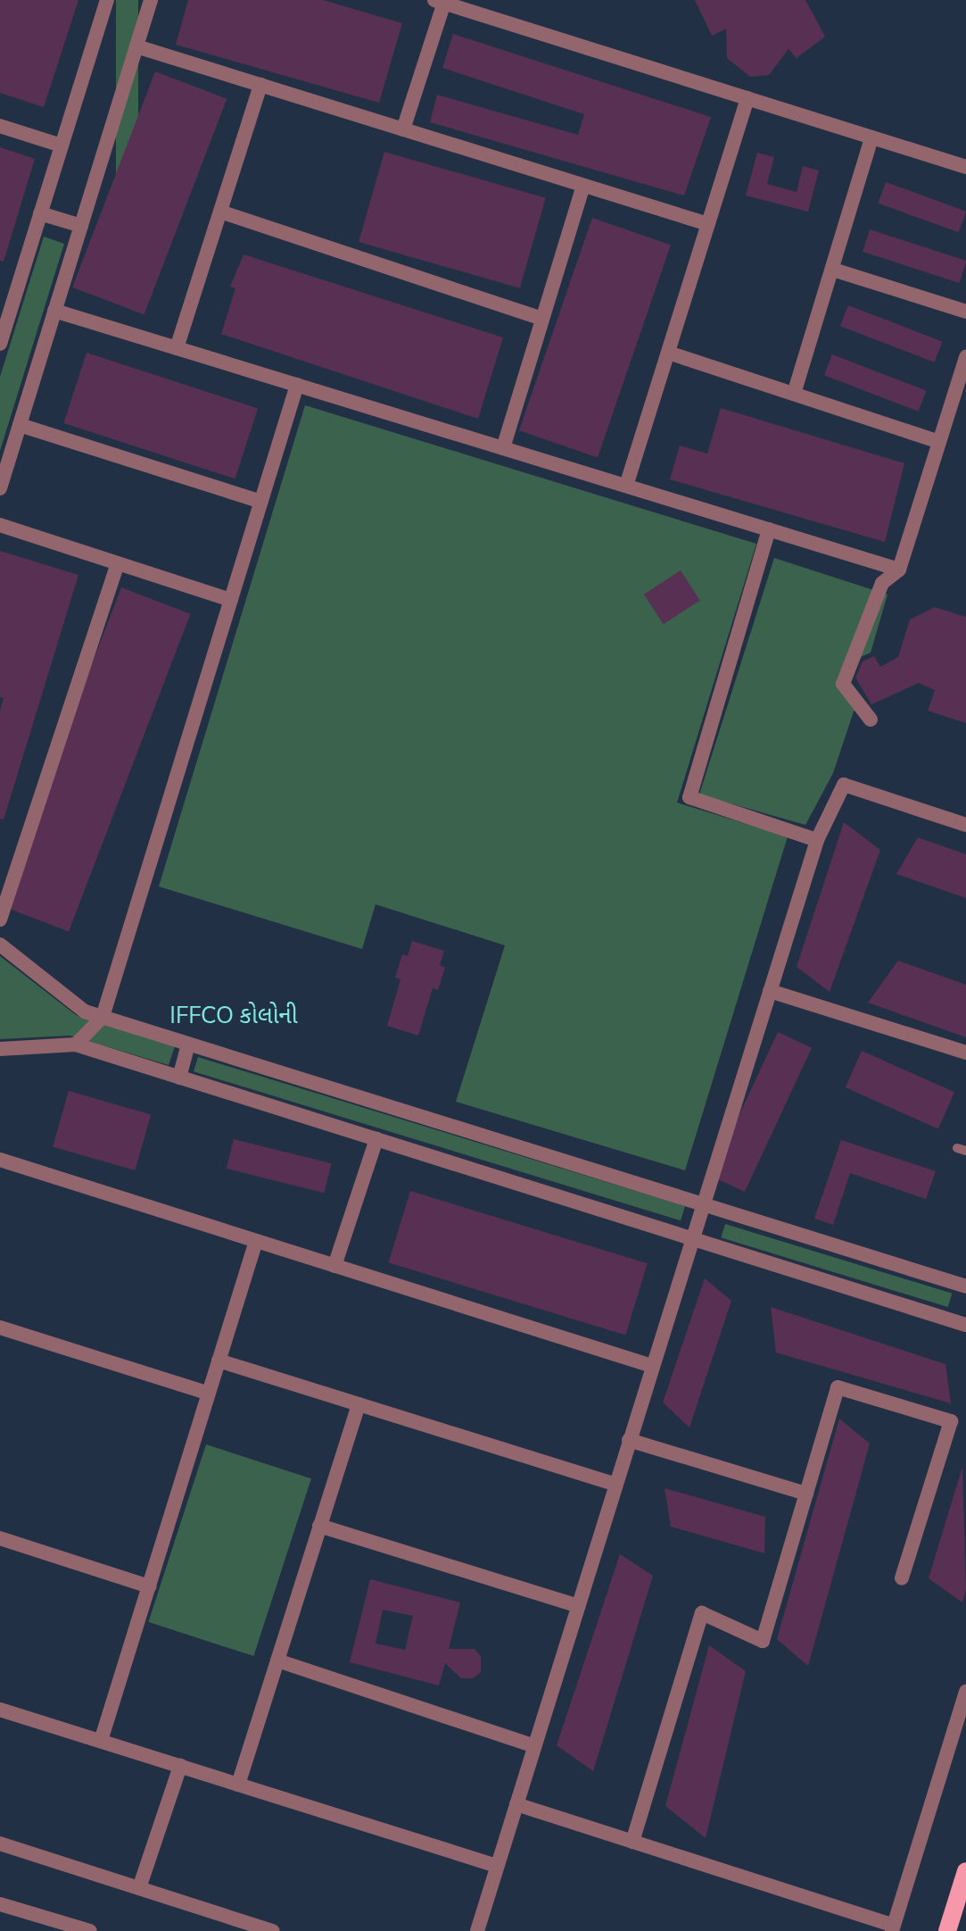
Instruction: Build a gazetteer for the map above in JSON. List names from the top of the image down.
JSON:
{
  "districts": ["IFFCO કોલોની"]
}
